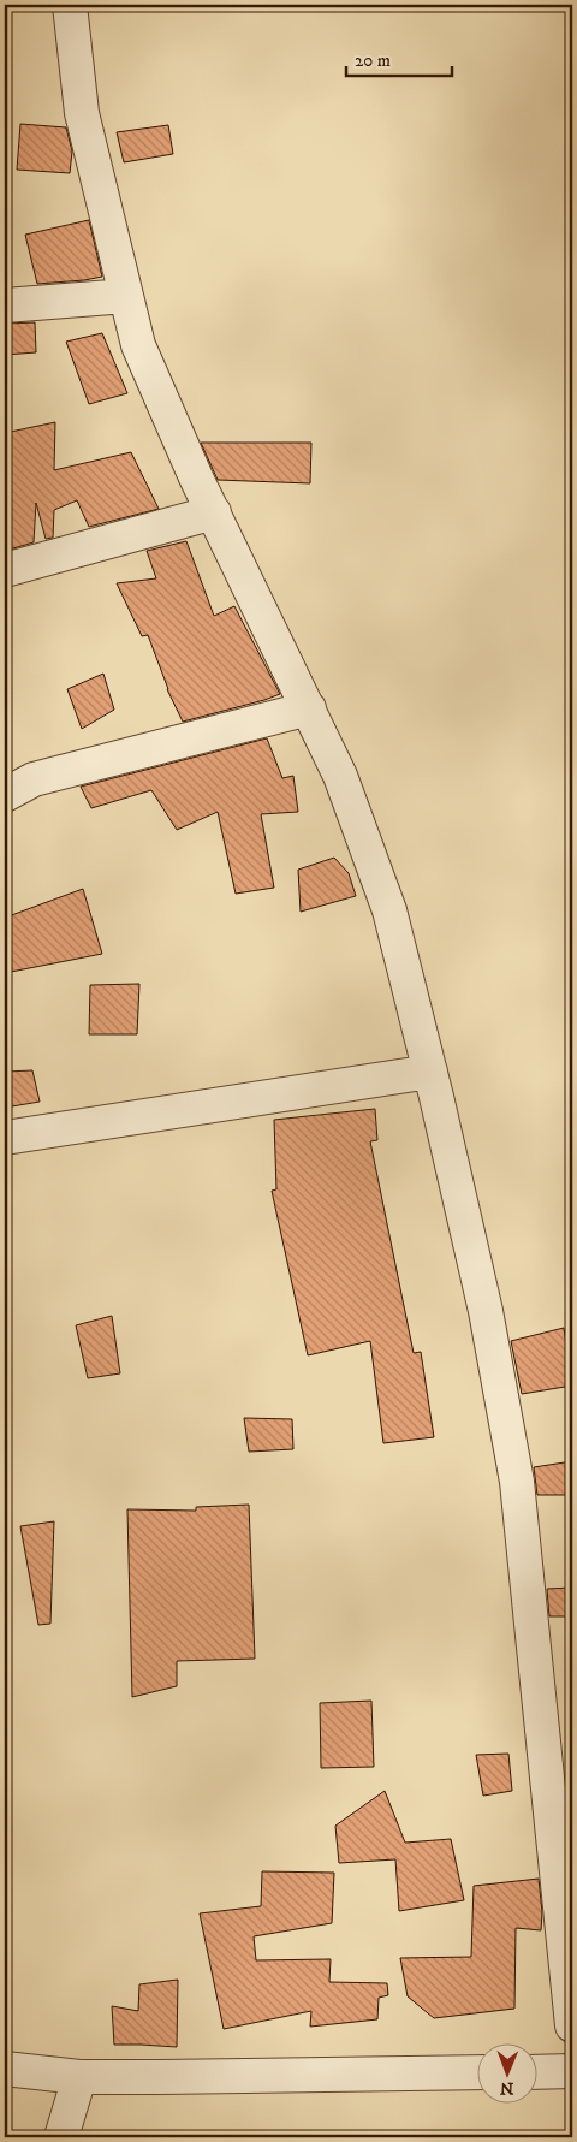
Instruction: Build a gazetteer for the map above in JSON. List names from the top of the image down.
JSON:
{
  "scale_bar": "20 m",
  "north": "bottom"
}
